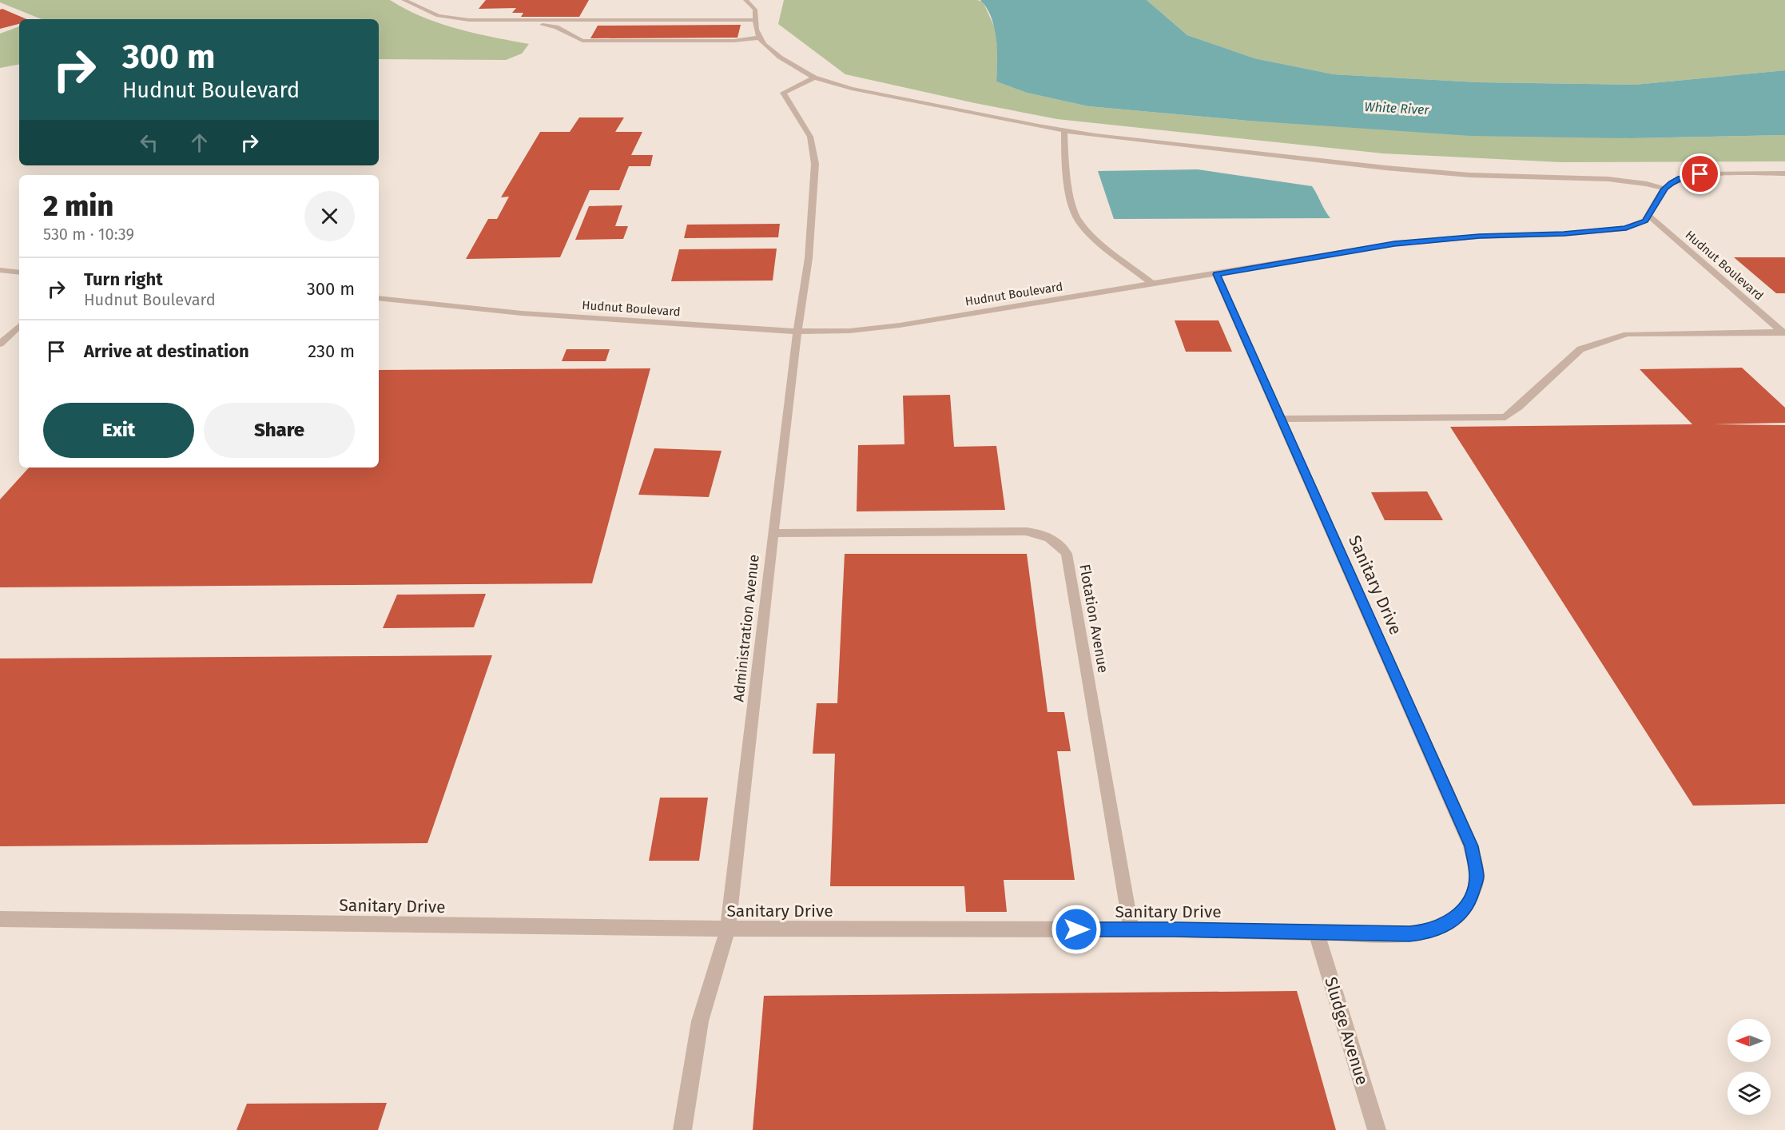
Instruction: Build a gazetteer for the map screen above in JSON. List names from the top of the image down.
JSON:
{
  "streets": {
    "street": [
      "Hudnut Boulevard",
      "Sanitary Drive",
      "Flotation Avenue",
      "Administration Avenue",
      "Sludge Avenue"
    ]
  },
  "crossings": [
    ["Hudnut Boulevard", "Sanitary Drive"],
    ["Hudnut Boulevard", "Administration Avenue"],
    ["Sanitary Drive", "Flotation Avenue"],
    ["Sanitary Drive", "Administration Avenue"],
    ["Sanitary Drive", "Sludge Avenue"],
    ["Flotation Avenue", "Administration Avenue"]
  ],
  "water": ["White River"],
  "north": "left",
  "page": {
    "turn": ["300 m", "Hudnut Boulevard"],
    "heading": ["2 min", "530 m · 10:39"],
    "list": [
      {
        "name": "Turn right",
        "note": "Hudnut Boulevard",
        "value": "300 m"
      },
      {
        "name": "Arrive at destination",
        "value": "230 m"
      }
    ],
    "buttons": ["Exit", "Share"]
  }
}
